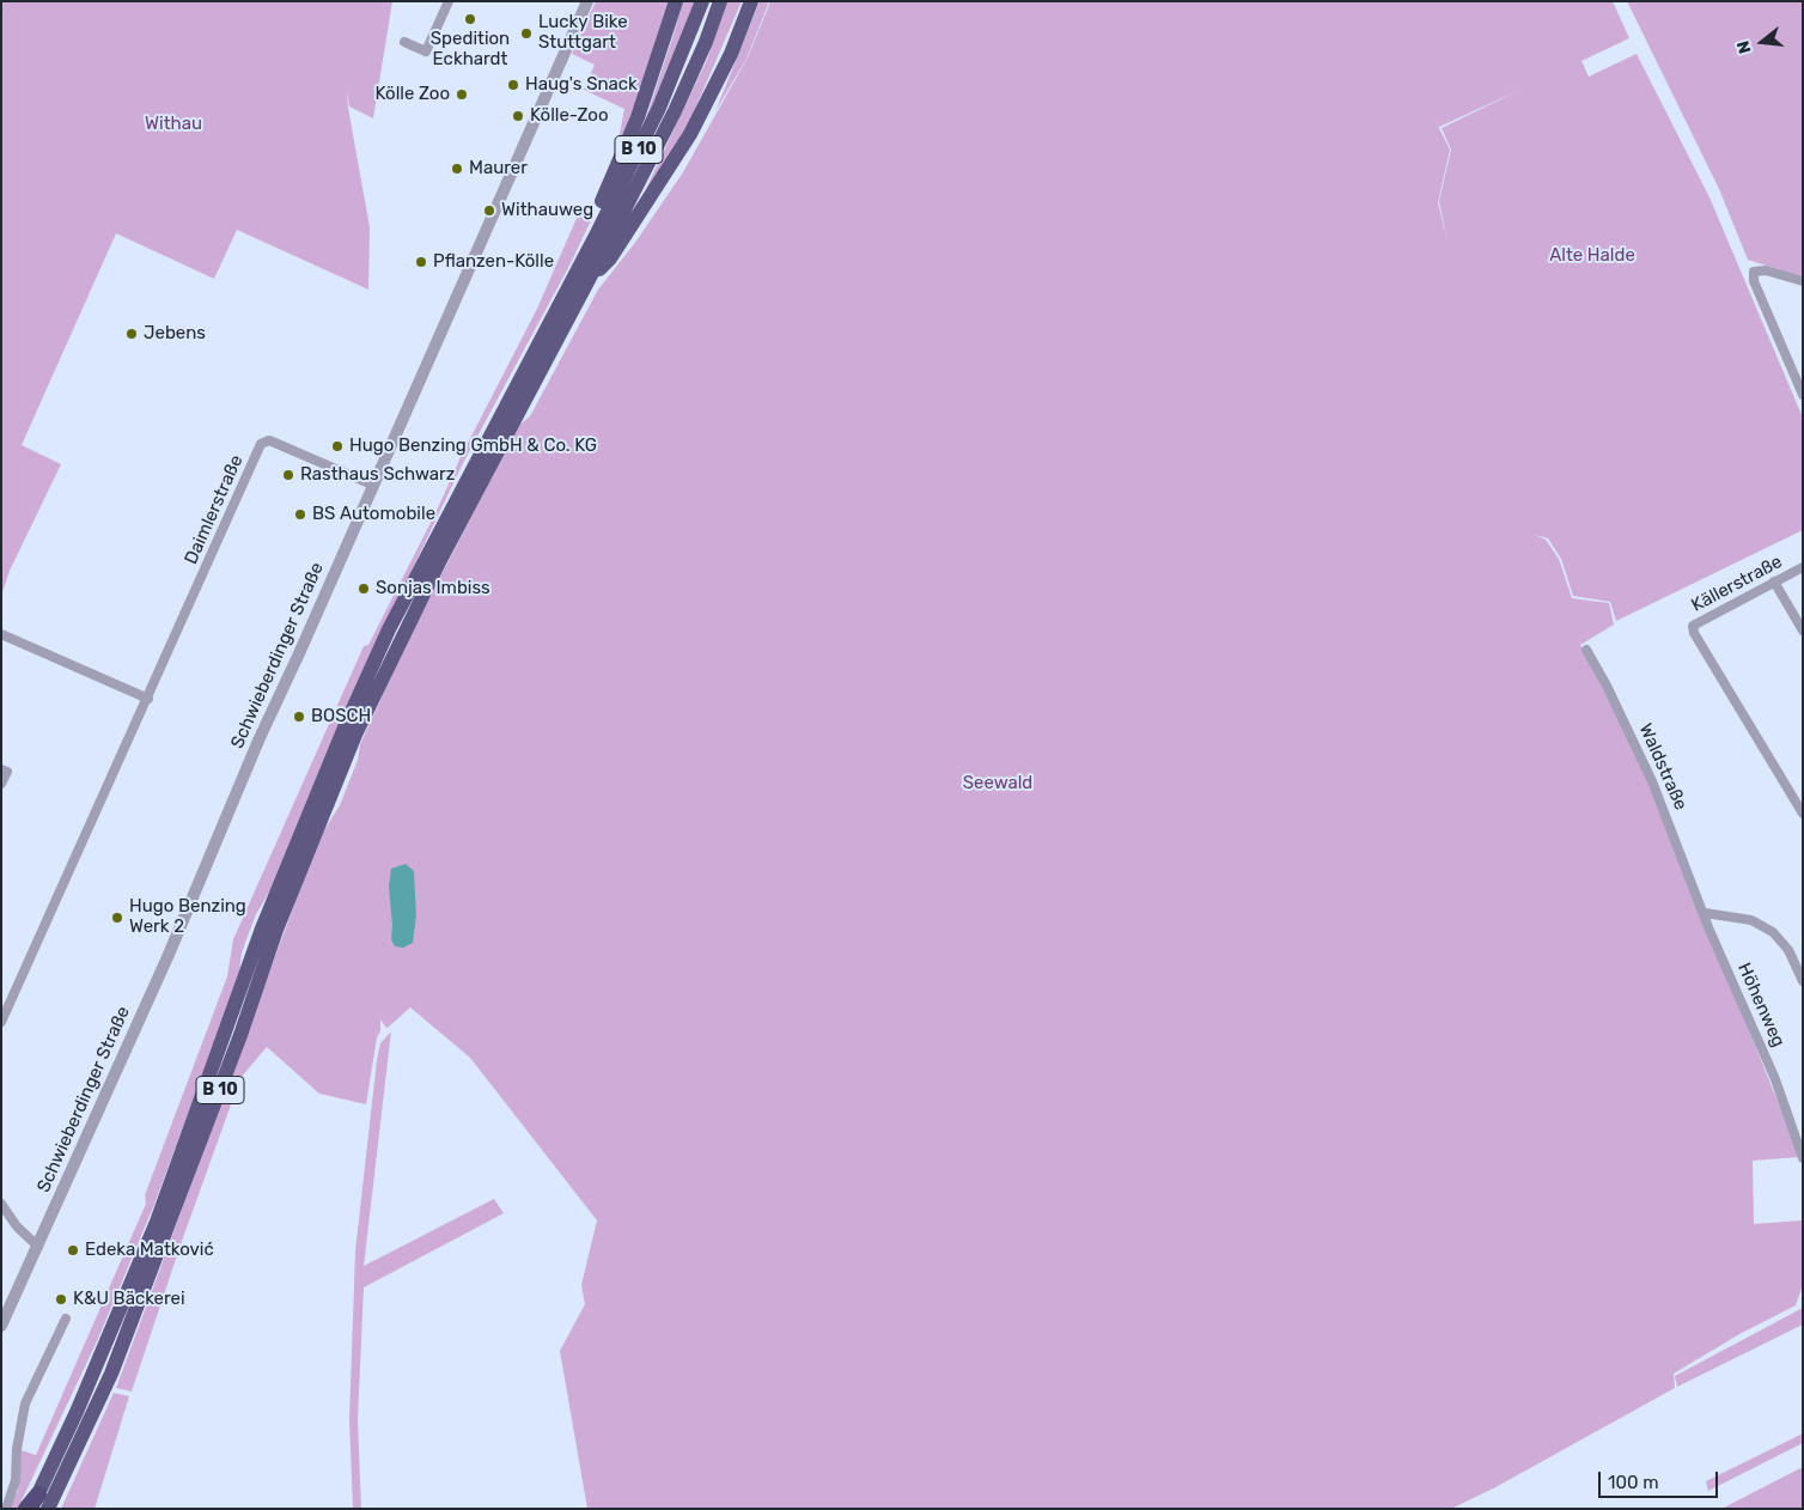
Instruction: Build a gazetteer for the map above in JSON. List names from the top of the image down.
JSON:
{
  "streets": {
    "highway": ["B 10"],
    "street": [
      "Daimlerstraße",
      "Källerstraße",
      "Schwieberdinger Straße",
      "Waldstraße",
      "Höhenweg"
    ]
  },
  "crossings": [
    ["Daimlerstraße", "Schwieberdinger Straße"],
    ["Waldstraße", "Höhenweg"]
  ],
  "parks": ["Withau", "Alte Halde", "Seewald"],
  "places": [
    "Spedition Eckhardt",
    "Lucky Bike Stuttgart",
    "Haug's Snack",
    "Kölle Zoo",
    "Kölle-Zoo",
    "Maurer",
    "Withauweg",
    "Pflanzen-Kölle",
    "Jebens",
    "Hugo Benzing GmbH & Co. KG",
    "Rasthaus Schwarz",
    "BS Automobile",
    "Sonjas Imbiss",
    "BOSCH",
    "Hugo Benzing Werk 2",
    "Edeka Matković",
    "K&U Bäckerei"
  ],
  "scale_bar": "100 m",
  "north": "left"
}
